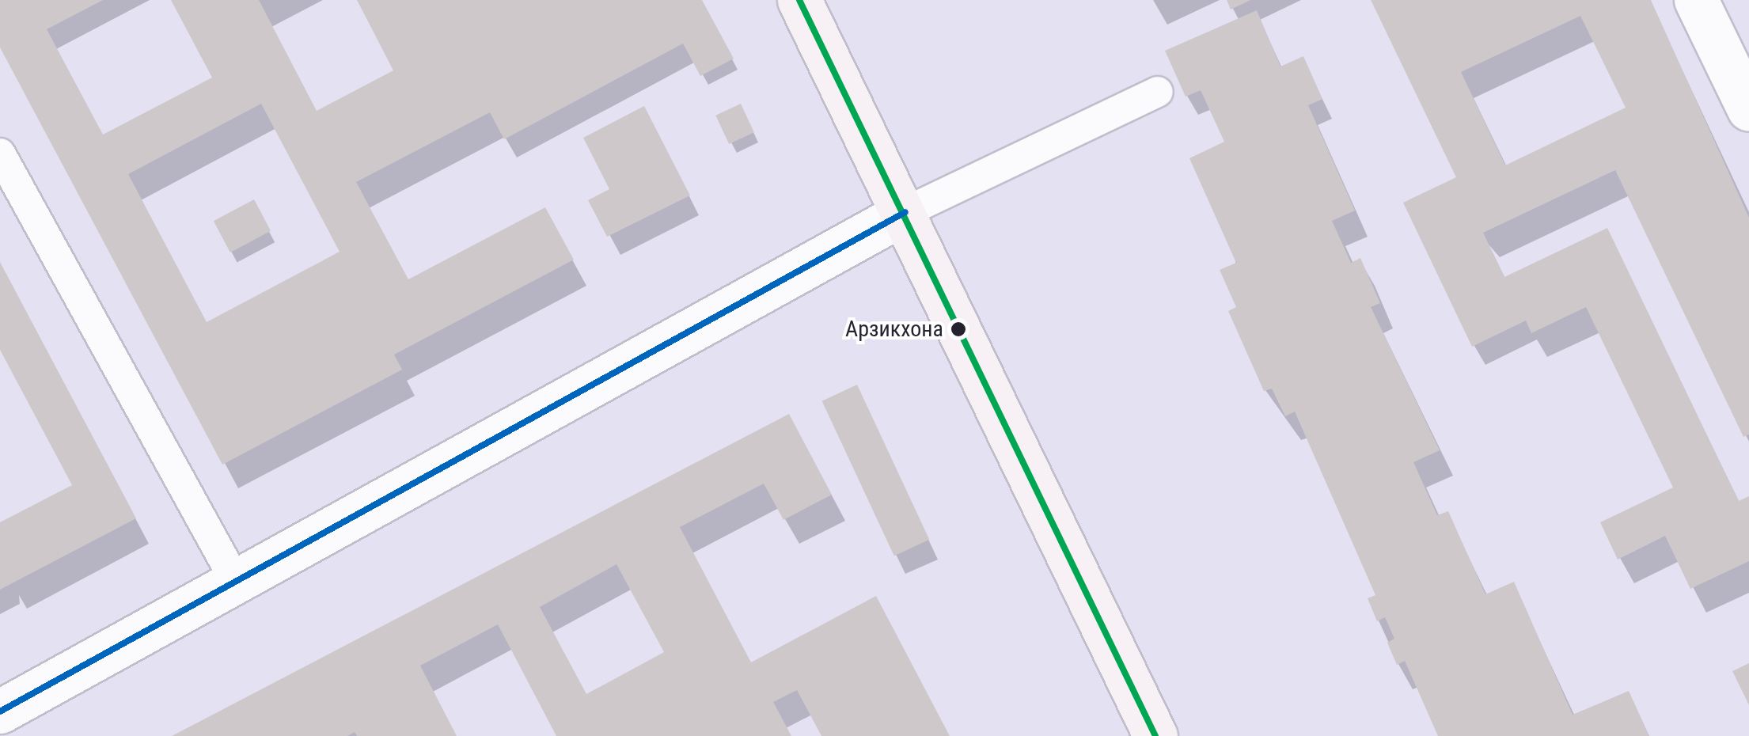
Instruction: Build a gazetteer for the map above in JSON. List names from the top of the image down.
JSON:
{
  "places": ["Арзикхона"]
}
